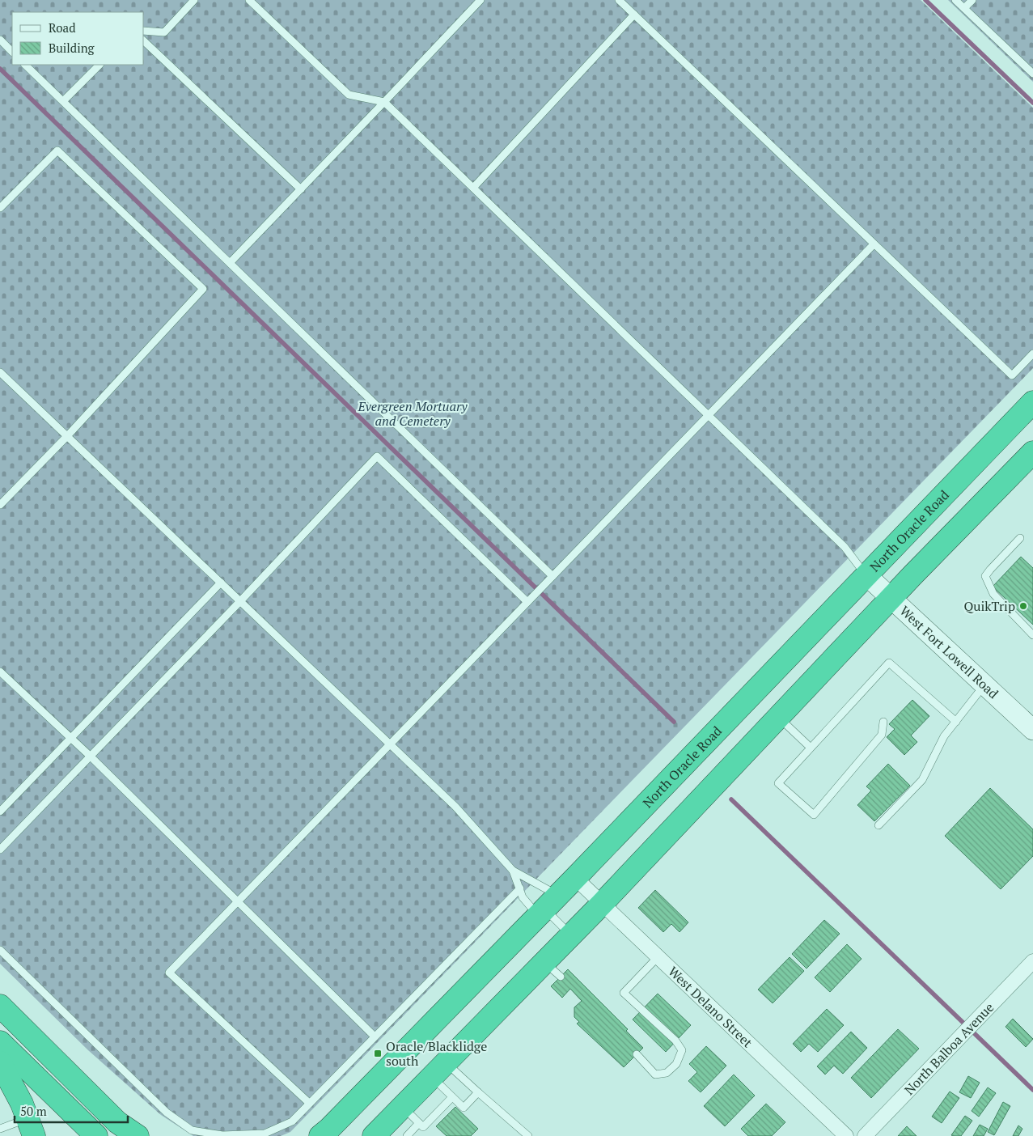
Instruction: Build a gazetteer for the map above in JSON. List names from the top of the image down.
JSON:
{
  "streets": {
    "highway": ["North Oracle Road"],
    "main road": ["West Fort Lowell Road"],
    "street": ["West Delano Street", "North Balboa Avenue"]
  },
  "crossings": [
    ["North Oracle Road", "West Fort Lowell Road"],
    ["North Oracle Road", "West Delano Street"]
  ],
  "parks": ["Evergreen Mortuary and Cemetery"],
  "places": {
    "other": ["QuikTrip"],
    "transit": ["Oracle/Blacklidge south"]
  },
  "legend": ["Road", "Building"],
  "scale_bar": "50 m"
}
